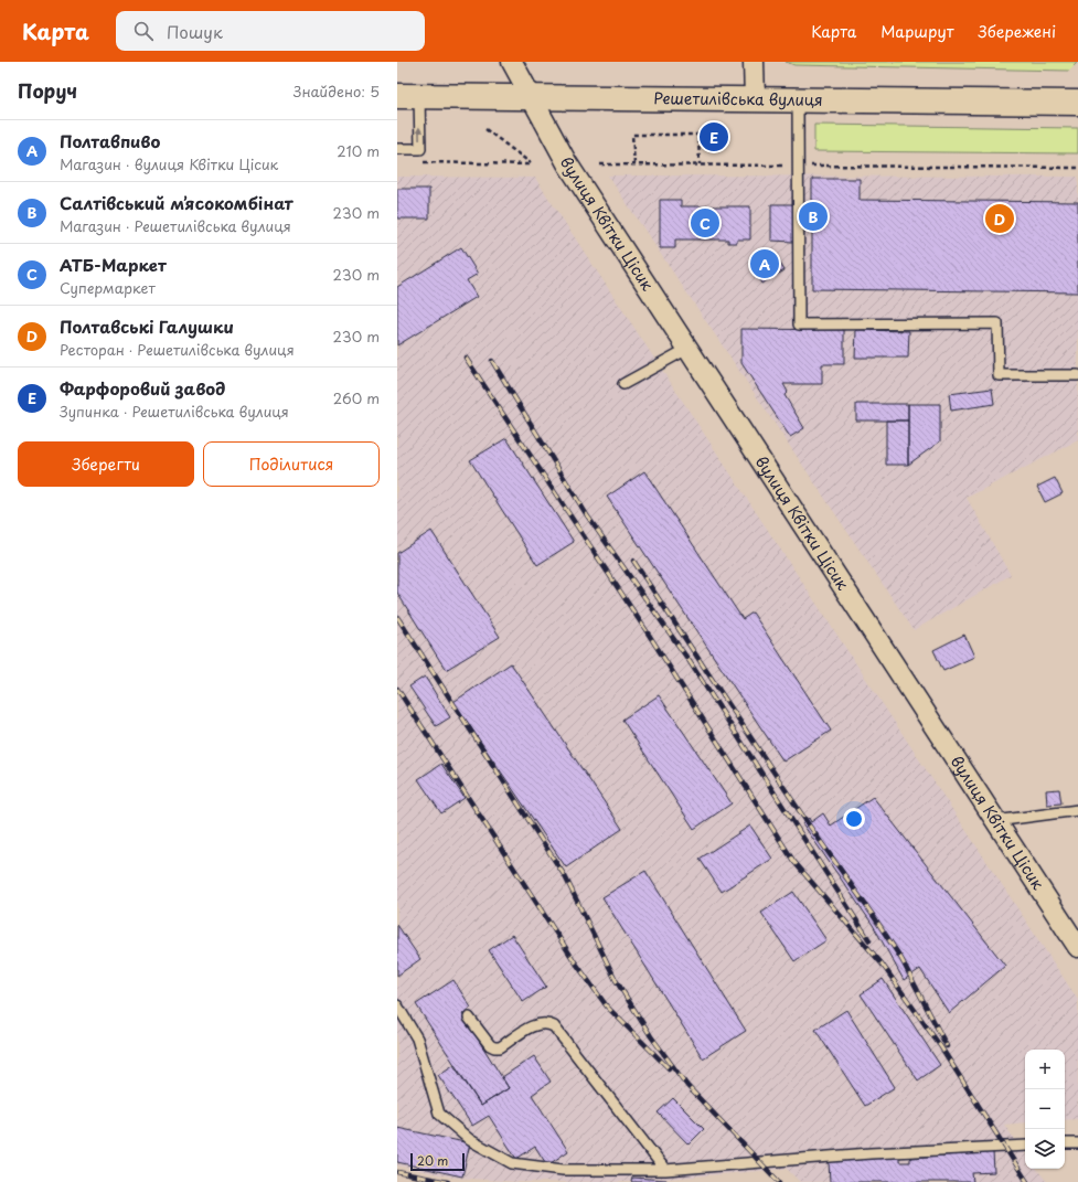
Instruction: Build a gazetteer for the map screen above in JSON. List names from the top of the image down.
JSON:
{
  "streets": {
    "main road": ["Решетилівська вулиця"],
    "street": ["вулиця Квітки Цісик"]
  },
  "crossings": [
    ["Решетилівська вулиця", "вулиця Квітки Цісик"]
  ],
  "scale_bar": "20 m",
  "page": {
    "header": "Карта",
    "search": "Пошук",
    "nav": ["Карта", "Маршрут", "Збережені"],
    "heading": ["Поруч", "Знайдено: 5"],
    "list": [
      {
        "mark": "A",
        "name": "Полтавпиво",
        "note": "Магазин · вулиця Квітки Цісик",
        "value": "210 m"
      },
      {
        "mark": "B",
        "name": "Салтівський мʼясокомбінат",
        "note": "Магазин · Решетилівська вулиця",
        "value": "230 m"
      },
      {
        "mark": "C",
        "name": "АТБ-Маркет",
        "note": "Супермаркет",
        "value": "230 m"
      },
      {
        "mark": "D",
        "name": "Полтавські Галушки",
        "note": "Ресторан · Решетилівська вулиця",
        "value": "230 m"
      },
      {
        "mark": "E",
        "name": "Фарфоровий завод",
        "note": "Зупинка · Решетилівська вулиця",
        "value": "260 m"
      }
    ],
    "pins": [
      "E",
      "B",
      "D",
      "C",
      "A"
    ],
    "buttons": ["Зберегти", "Поділитися"],
    "map_buttons": ["+", "−"],
    "scale": "20 m"
  }
}
